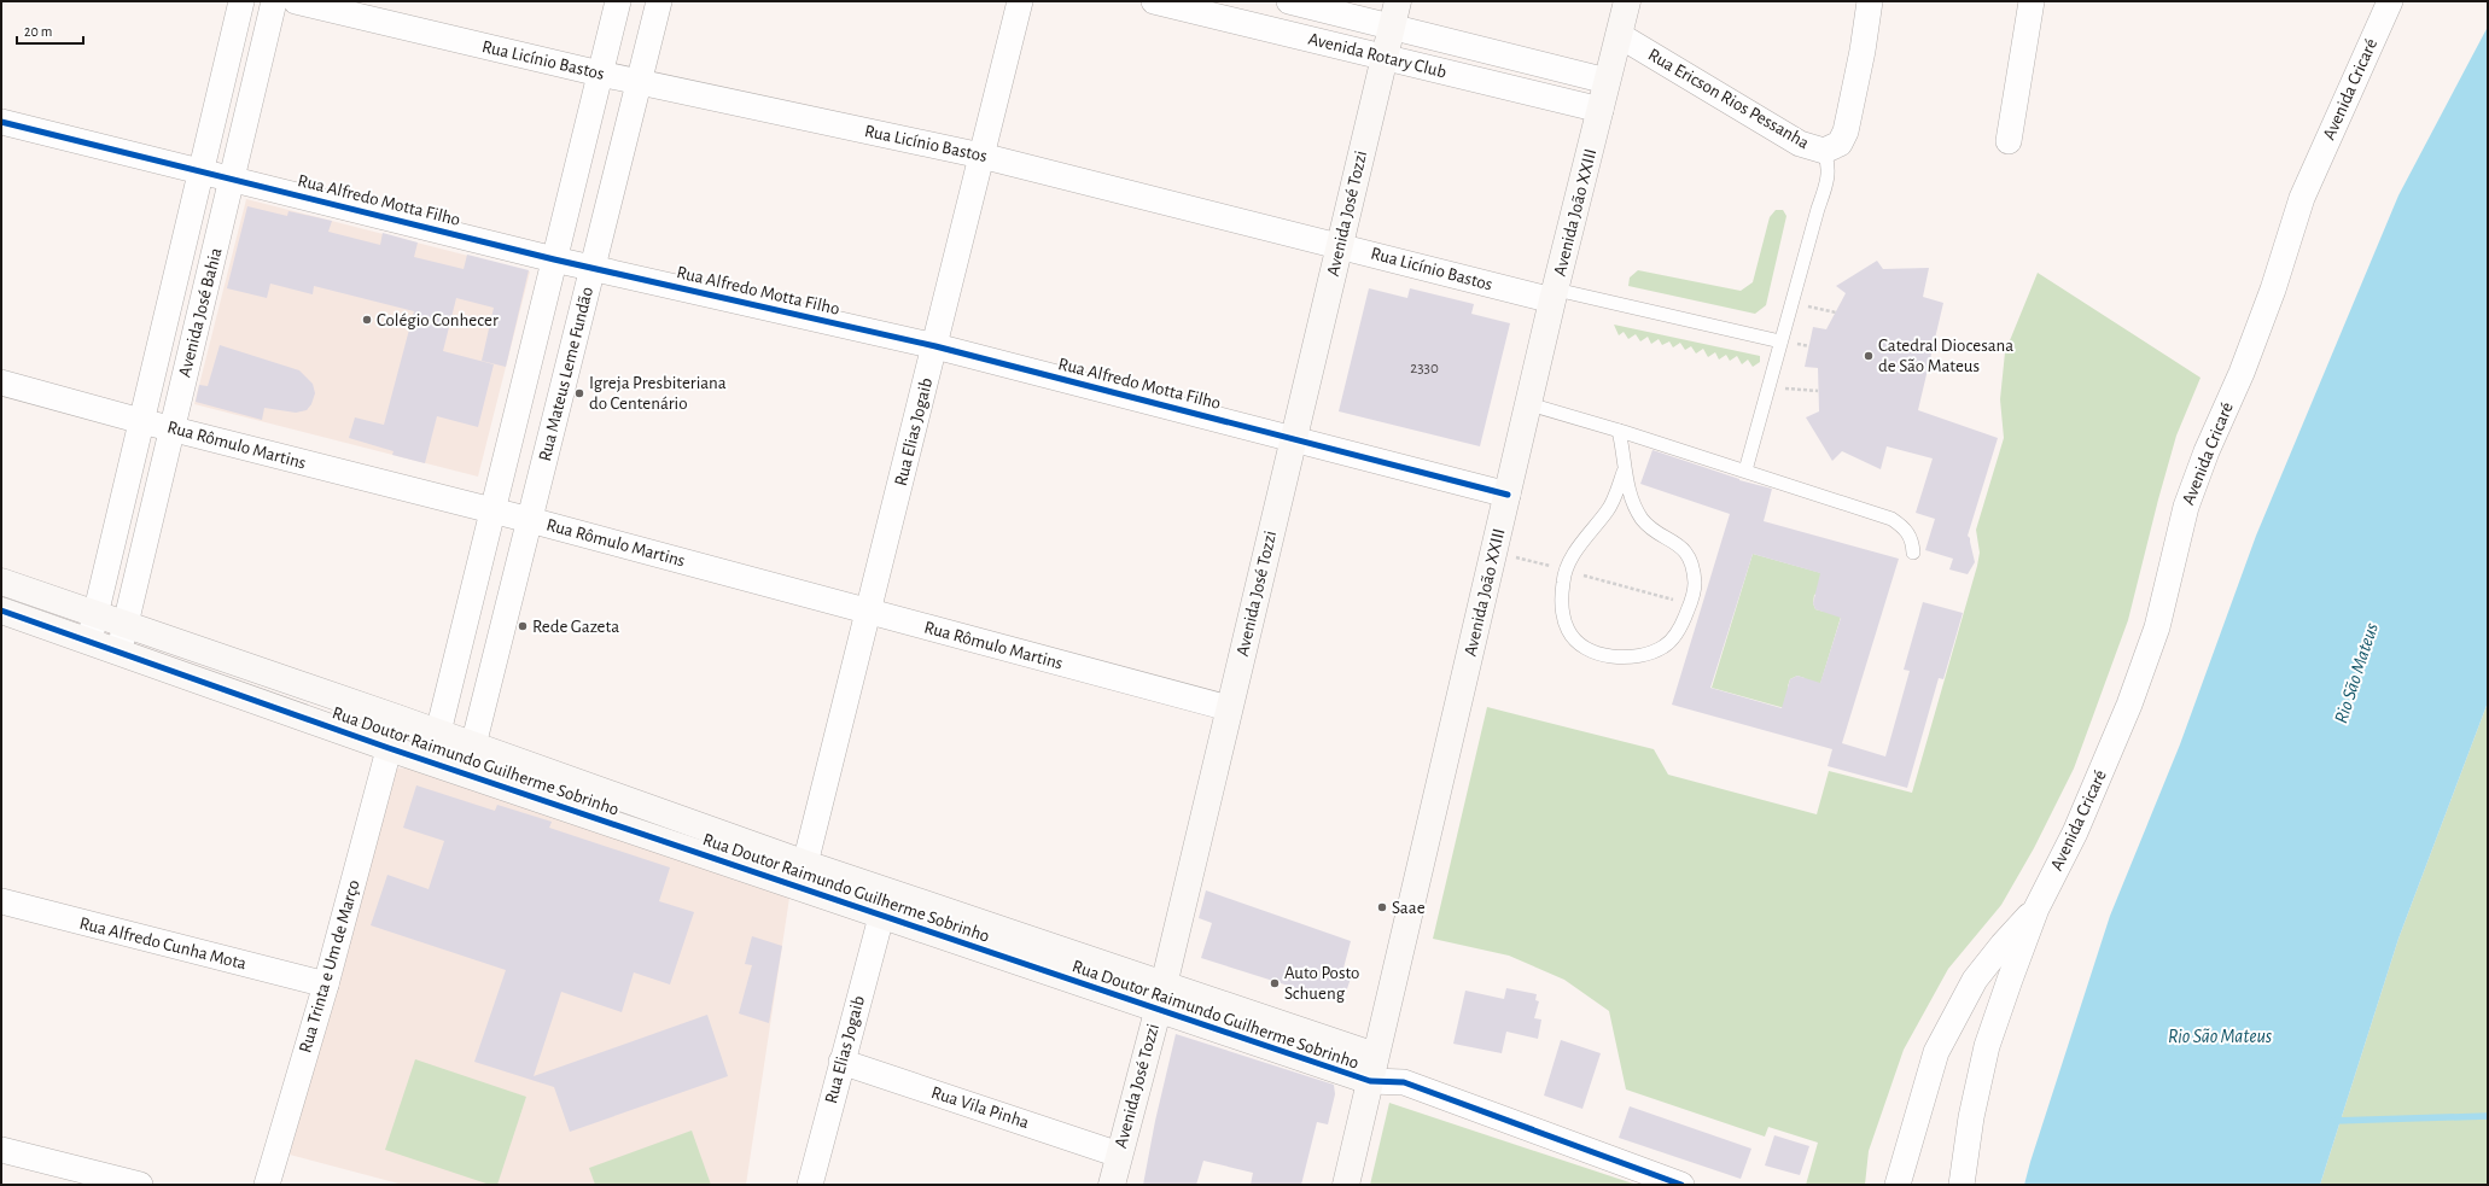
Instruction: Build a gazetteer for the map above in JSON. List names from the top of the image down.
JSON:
{
  "streets": {
    "street": [
      "Avenida Rotary Club",
      "Rua Licínio Bastos",
      "Avenida Cricaré",
      "Rua Ericson Rios Pessanha",
      "Rua Alfredo Motta Filho",
      "Avenida João XXIII",
      "Avenida José Tozzi",
      "Avenida José Bahia",
      "Rua Mateus Leme Fundão",
      "Rua Elias Jogaib",
      "Rua Rômulo Martins",
      "Rua Doutor Raimundo Guilherme Sobrinho",
      "Rua Alfredo Cunha Mota",
      "Rua Trinta e Um de Março",
      "Rua Vila Pinha"
    ]
  },
  "crossings": [
    ["Avenida Rotary Club", "Avenida João XXIII"],
    ["Avenida Rotary Club", "Avenida José Tozzi"],
    ["Rua Licínio Bastos", "Avenida João XXIII"],
    ["Rua Licínio Bastos", "Avenida José Tozzi"],
    ["Rua Licínio Bastos", "Rua Mateus Leme Fundão"],
    ["Rua Licínio Bastos", "Rua Elias Jogaib"],
    ["Rua Ericson Rios Pessanha", "Avenida João XXIII"],
    ["Rua Alfredo Motta Filho", "Avenida João XXIII"],
    ["Rua Alfredo Motta Filho", "Avenida José Tozzi"],
    ["Rua Alfredo Motta Filho", "Avenida José Bahia"],
    ["Rua Alfredo Motta Filho", "Rua Mateus Leme Fundão"],
    ["Rua Alfredo Motta Filho", "Rua Elias Jogaib"],
    ["Avenida João XXIII", "Rua Doutor Raimundo Guilherme Sobrinho"],
    ["Avenida José Tozzi", "Rua Rômulo Martins"],
    ["Avenida José Tozzi", "Rua Doutor Raimundo Guilherme Sobrinho"],
    ["Avenida José Tozzi", "Rua Vila Pinha"],
    ["Avenida José Bahia", "Rua Rômulo Martins"],
    ["Avenida José Bahia", "Rua Doutor Raimundo Guilherme Sobrinho"],
    ["Rua Mateus Leme Fundão", "Rua Rômulo Martins"],
    ["Rua Mateus Leme Fundão", "Rua Doutor Raimundo Guilherme Sobrinho"],
    ["Rua Elias Jogaib", "Rua Rômulo Martins"],
    ["Rua Elias Jogaib", "Rua Doutor Raimundo Guilherme Sobrinho"],
    ["Rua Elias Jogaib", "Rua Vila Pinha"],
    ["Rua Doutor Raimundo Guilherme Sobrinho", "Rua Trinta e Um de Março"],
    ["Rua Alfredo Cunha Mota", "Rua Trinta e Um de Março"]
  ],
  "water": ["Rio São Mateus"],
  "places": [
    "Colégio Conhecer",
    "Catedral Diocesana de São Mateus",
    "Igreja Presbiteriana do Centenário",
    "Rede Gazeta",
    "Saae",
    "Auto Posto Schueng"
  ],
  "house_numbers": ["2330"],
  "scale_bar": "20 m"
}
